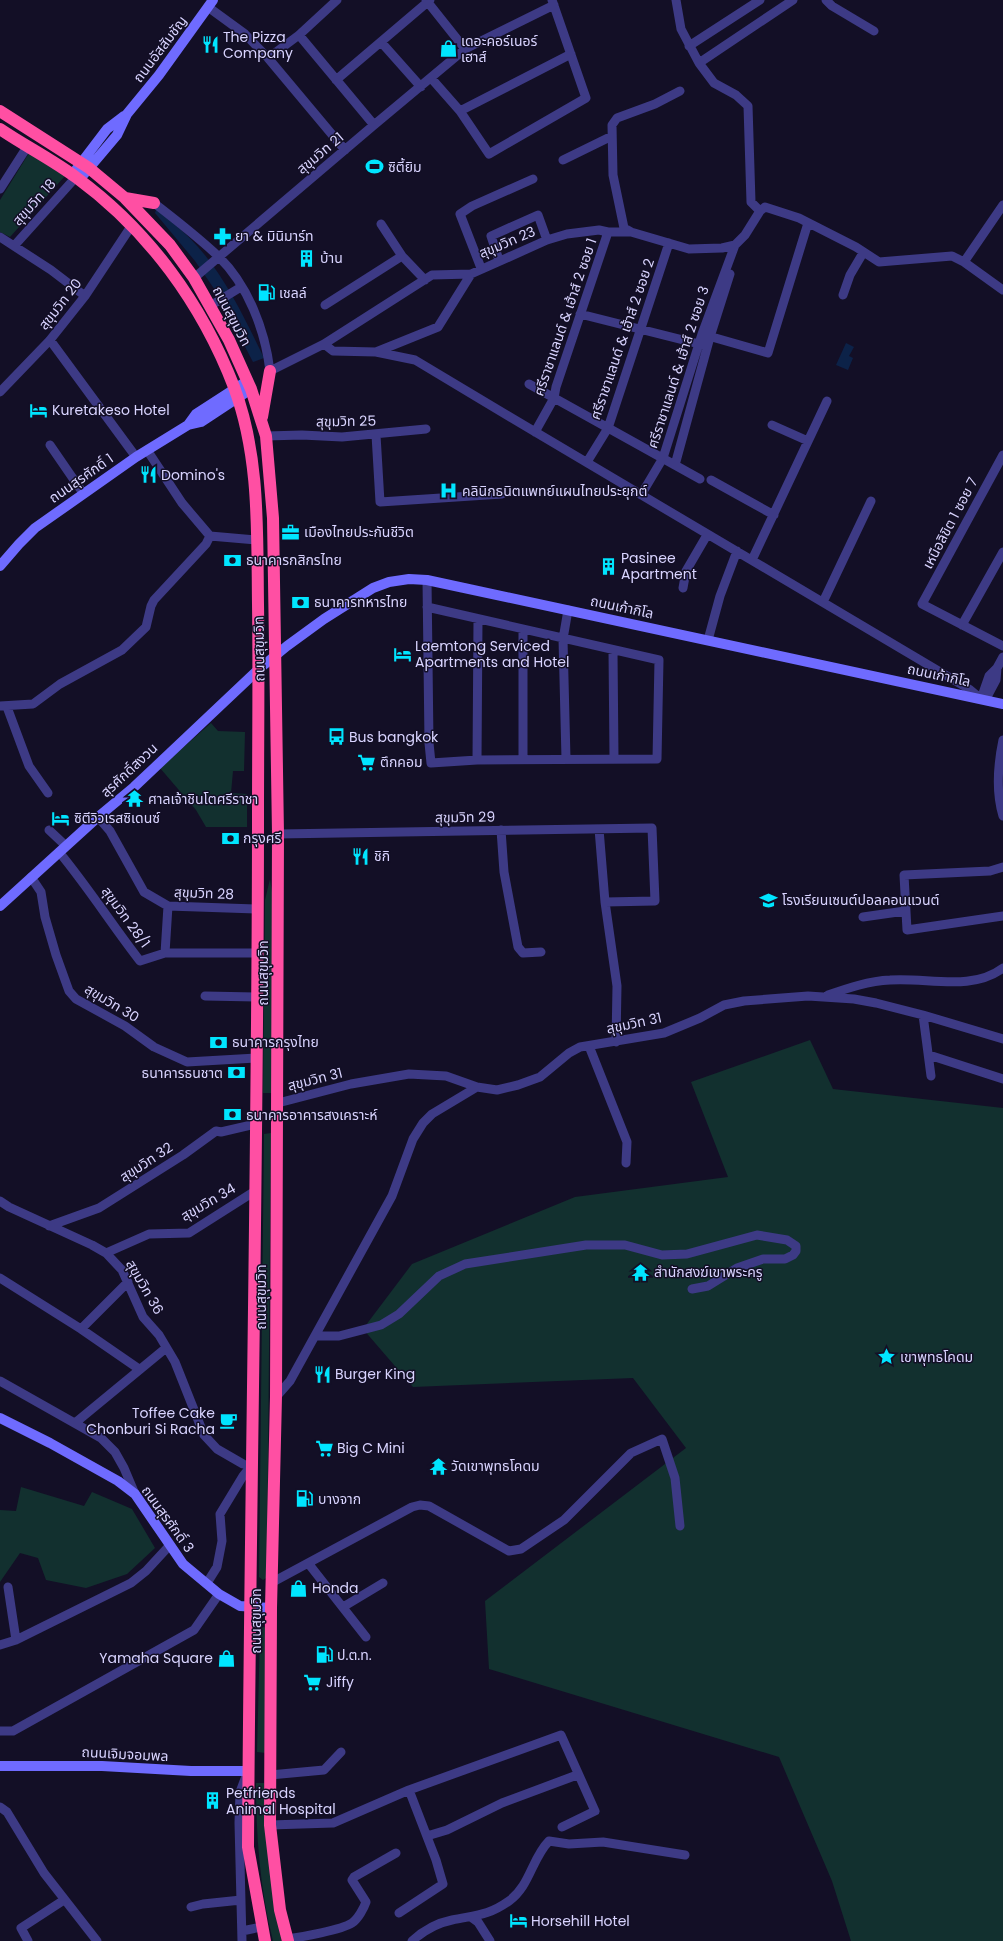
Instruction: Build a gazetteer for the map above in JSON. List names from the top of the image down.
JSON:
{
  "streets": {
    "highway": ["ถนนสุขุมวิท"],
    "main road": [
      "ถนนอัสสัมชัญ",
      "ถนนสุรศักดิ์ 1",
      "ถนนเก้ากิโล",
      "สุรศักดิ์สงวน",
      "ถนนสุรศักดิ์ 3",
      "ถนนเจิมจอมพล"
    ],
    "street": [
      "สุขุมวิท 21",
      "สุขุมวิท 18",
      "สุขุมวิท 23",
      "สุขุมวิท 20",
      "ศรีราชาแลนด์ & เฮ้าส์ 2 ซอย 1",
      "ศรีราชาแลนด์ & เฮ้าส์ 2 ซอย 2",
      "ศรีราชาแลนด์ & เฮ้าส์ 2 ซอย 3",
      "สุขุมวิท 25",
      "เหนือลิขิต 1 ซอย 7",
      "สุขุมวิท 29",
      "สุขุมวิท 28",
      "สุขุมวิท 28/1",
      "สุขุมวิท 30",
      "สุขุมวิท 31",
      "สุขุมวิท 32",
      "สุขุมวิท 34",
      "สุขุมวิท 36"
    ]
  },
  "crossings": [
    ["ถนนอัสสัมชัญ", "สุขุมวิท 18"],
    ["ถนนอัสสัมชัญ", "ถนนสุขุมวิท"],
    ["สุขุมวิท 21", "ถนนสุขุมวิท"],
    ["สุขุมวิท 18", "ถนนสุขุมวิท"],
    ["สุขุมวิท 23", "ศรีราชาแลนด์ & เฮ้าส์ 2 ซอย 1"],
    ["สุขุมวิท 23", "ศรีราชาแลนด์ & เฮ้าส์ 2 ซอย 2"],
    ["สุขุมวิท 23", "ศรีราชาแลนด์ & เฮ้าส์ 2 ซอย 3"],
    ["สุขุมวิท 20", "ถนนสุขุมวิท"],
    ["ถนนสุขุมวิท", "สุขุมวิท 25"],
    ["ถนนสุขุมวิท", "ถนนสุรศักดิ์ 1"],
    ["ถนนสุขุมวิท", "ถนนเก้ากิโล"],
    ["ถนนสุขุมวิท", "สุรศักดิ์สงวน"],
    ["ถนนสุขุมวิท", "สุขุมวิท 29"],
    ["ถนนสุขุมวิท", "สุขุมวิท 28"],
    ["ถนนสุขุมวิท", "สุขุมวิท 28/1"],
    ["ถนนสุขุมวิท", "สุขุมวิท 30"],
    ["ถนนสุขุมวิท", "สุขุมวิท 31"],
    ["ถนนสุขุมวิท", "สุขุมวิท 32"],
    ["ถนนสุขุมวิท", "สุขุมวิท 34"],
    ["ถนนสุขุมวิท", "สุขุมวิท 36"],
    ["ถนนสุขุมวิท", "ถนนสุรศักดิ์ 3"],
    ["ถนนสุขุมวิท", "ถนนเจิมจอมพล"],
    ["ถนนเก้ากิโล", "สุรศักดิ์สงวน"],
    ["สุรศักดิ์สงวน", "สุขุมวิท 28"],
    ["สุรศักดิ์สงวน", "สุขุมวิท 28/1"],
    ["สุรศักดิ์สงวน", "สุขุมวิท 30"],
    ["สุขุมวิท 32", "สุขุมวิท 36"],
    ["สุขุมวิท 34", "สุขุมวิท 36"]
  ],
  "places": {
    "restaurant": [
      "The Pizza Company",
      "Domino's",
      "ชิกิ",
      "Burger King"
    ],
    "shop": ["เดอะคอร์เนอร์ เฮาส์", "Honda", "Yamaha Square"],
    "sports": ["ซิตี้ยิม"],
    "pharmacy": ["ยา & มินิมาร์ท"],
    "building": ["บ้าน", "Pasinee Apartment", "Petfriends Animal Hospital"],
    "fuel station": ["เชลล์", "บางจาก", "ป.ต.ท."],
    "hotel": [
      "Kuretakeso Hotel",
      "Laemtong Serviced Apartments and Hotel",
      "ซิตีวิวเรสซิเดนซ์",
      "Horsehill Hotel"
    ],
    "hospital": ["คลินิกธนิตแพทย์แผนไทยประยุกต์"],
    "office": ["เมืองไทยประกันชีวิต"],
    "bank": [
      "ธนาคารกสิกรไทย",
      "ธนาคารทหารไทย",
      "กรุงศรี",
      "ธนาคารกรุงไทย",
      "ธนาคารธนชาต",
      "ธนาคารอาคารสงเคราะห์"
    ],
    "bus stop": ["Bus bangkok"],
    "supermarket": ["ตึกคอม", "Big C Mini", "Jiffy"],
    "temple": ["ศาลเจ้าชินโตศรีราชา", "สำนักสงฆ์เขาพระครู", "วัดเขาพุทธโคดม"],
    "school or university": ["โรงเรียนเซนต์ปอลคอนแวนต์"],
    "place": ["เขาพุทธโคดม"],
    "cafe": ["Toffee Cake Chonburi Si Racha"]
  }
}
